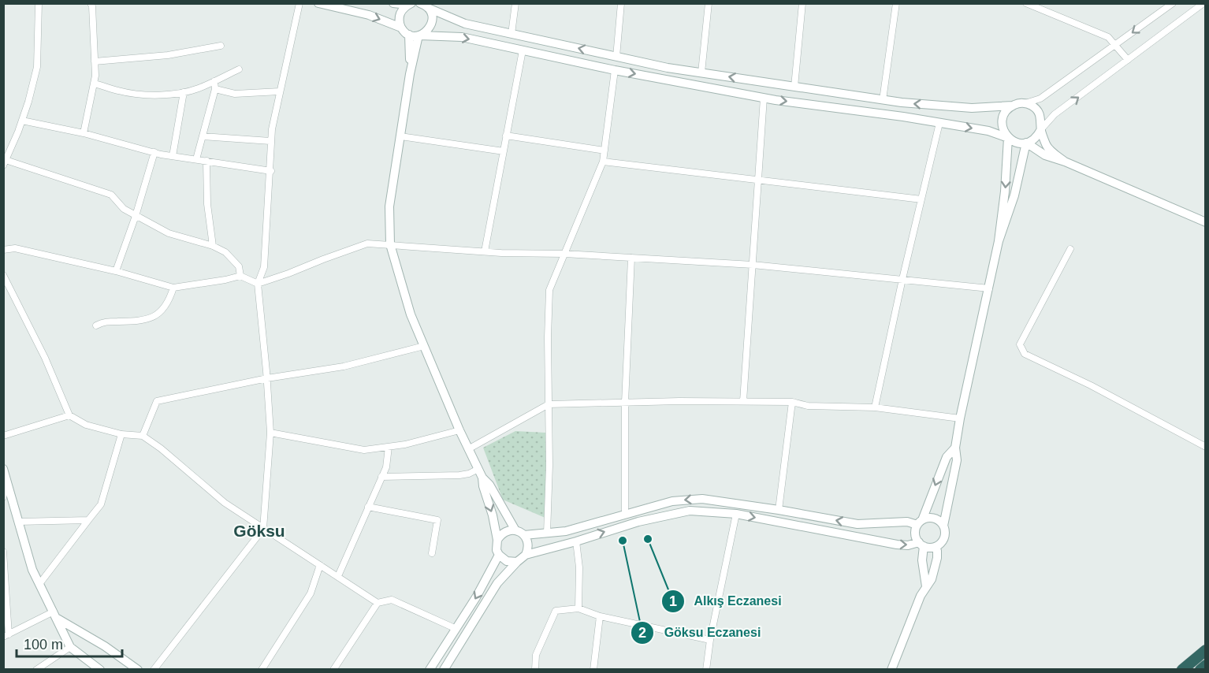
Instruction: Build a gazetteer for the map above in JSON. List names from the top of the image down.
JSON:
{
  "districts": ["Göksu"],
  "places": ["Alkış Eczanesi", "Göksu Eczanesi"],
  "scale_bar": "100 m"
}
